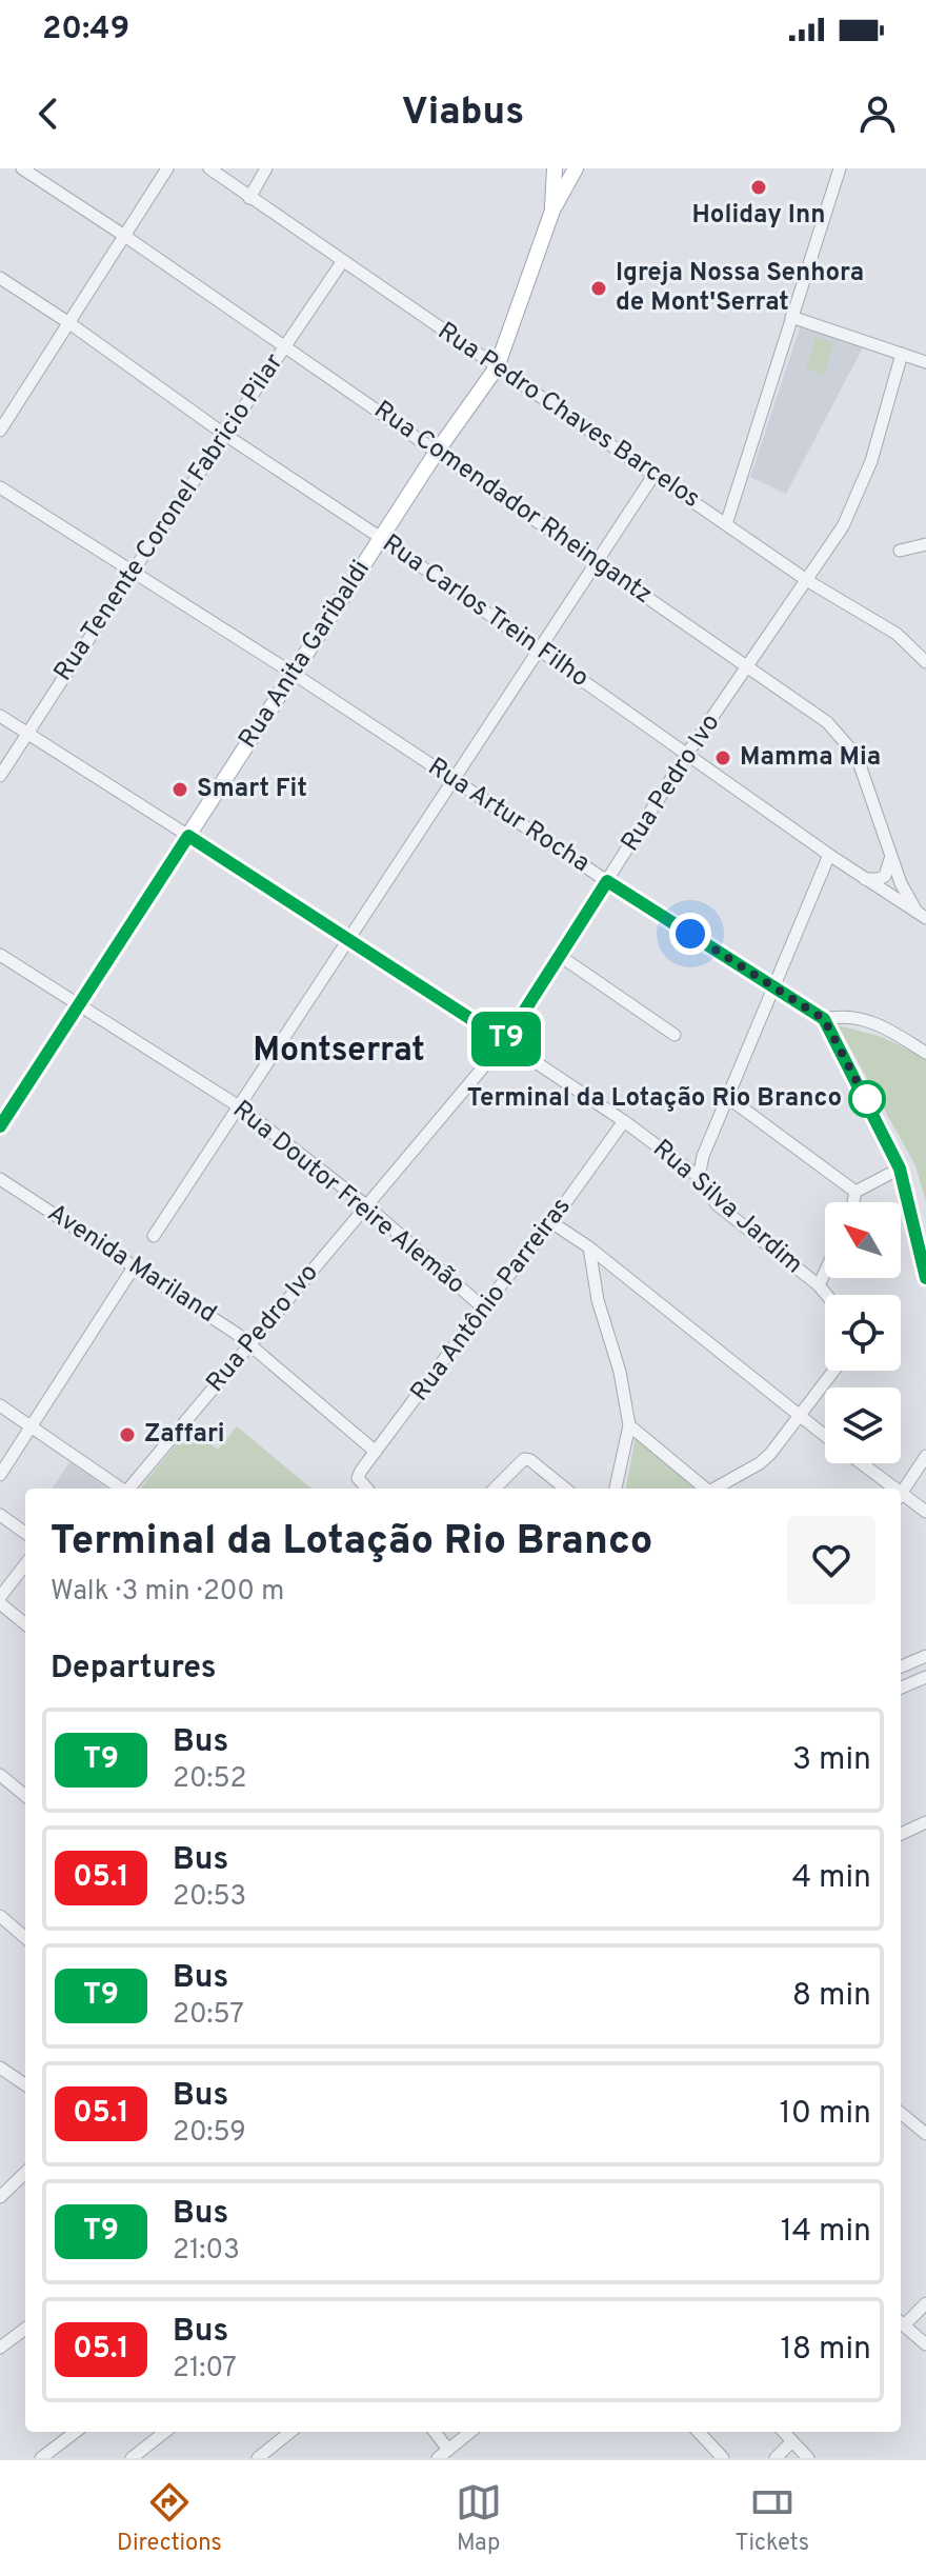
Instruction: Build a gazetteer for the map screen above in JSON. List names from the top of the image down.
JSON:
{
  "streets": {
    "main road": ["Rua Anita Garibaldi"],
    "street": [
      "Rua Pedro Chaves Barcelos",
      "Rua Comendador Rheingantz",
      "Rua Tenente Coronel Fabricio Pilar",
      "Rua Carlos Trein Filho",
      "Rua Pedro Ivo",
      "Rua Artur Rocha",
      "Rua Doutor Freire Alemão",
      "Rua Silva Jardim",
      "Avenida Mariland",
      "Rua Antônio Parreiras"
    ]
  },
  "crossings": [
    ["Rua Pedro Chaves Barcelos", "Rua Tenente Coronel Fabricio Pilar"],
    ["Rua Pedro Chaves Barcelos", "Rua Anita Garibaldi"],
    ["Rua Pedro Chaves Barcelos", "Rua Pedro Ivo"],
    ["Rua Comendador Rheingantz", "Rua Tenente Coronel Fabricio Pilar"],
    ["Rua Comendador Rheingantz", "Rua Carlos Trein Filho"],
    ["Rua Comendador Rheingantz", "Rua Anita Garibaldi"],
    ["Rua Comendador Rheingantz", "Rua Pedro Ivo"],
    ["Rua Tenente Coronel Fabricio Pilar", "Rua Carlos Trein Filho"],
    ["Rua Tenente Coronel Fabricio Pilar", "Rua Artur Rocha"],
    ["Rua Tenente Coronel Fabricio Pilar", "Rua Silva Jardim"],
    ["Rua Carlos Trein Filho", "Rua Anita Garibaldi"],
    ["Rua Carlos Trein Filho", "Rua Pedro Ivo"],
    ["Rua Anita Garibaldi", "Rua Artur Rocha"],
    ["Rua Anita Garibaldi", "Rua Doutor Freire Alemão"],
    ["Rua Anita Garibaldi", "Rua Silva Jardim"],
    ["Rua Pedro Ivo", "Rua Artur Rocha"],
    ["Rua Pedro Ivo", "Rua Doutor Freire Alemão"],
    ["Rua Pedro Ivo", "Rua Silva Jardim"],
    ["Rua Pedro Ivo", "Avenida Mariland"],
    ["Rua Doutor Freire Alemão", "Rua Antônio Parreiras"],
    ["Rua Silva Jardim", "Rua Antônio Parreiras"],
    ["Avenida Mariland", "Rua Antônio Parreiras"]
  ],
  "districts": ["Montserrat"],
  "places": [
    "Holiday Inn",
    "Igreja Nossa Senhora de Mont'Serrat",
    "Mamma Mia",
    "Smart Fit",
    "Terminal da Lotação Rio Branco",
    "Zaffari"
  ],
  "lines": ["bus line T9"],
  "north": "top left",
  "page": {
    "status": "20:49",
    "header": "Viabus",
    "on_map": "T9",
    "heading": [
      ["Terminal da Lotação Rio Branco", "Walk · 3 min · 200 m"],
      "Departures"
    ],
    "list": [
      {
        "mark": "T9",
        "name": "Bus",
        "note": "20:52",
        "value": "3 min"
      },
      {
        "mark": "05.1",
        "name": "Bus",
        "note": "20:53",
        "value": "4 min"
      },
      {
        "mark": "T9",
        "name": "Bus",
        "note": "20:57",
        "value": "8 min"
      },
      {
        "mark": "05.1",
        "name": "Bus",
        "note": "20:59",
        "value": "10 min"
      },
      {
        "mark": "T9",
        "name": "Bus",
        "note": "21:03",
        "value": "14 min"
      },
      {
        "mark": "05.1",
        "name": "Bus",
        "note": "21:07",
        "value": "18 min"
      }
    ],
    "tabs": ["Directions", "Map", "Tickets"]
  }
}
